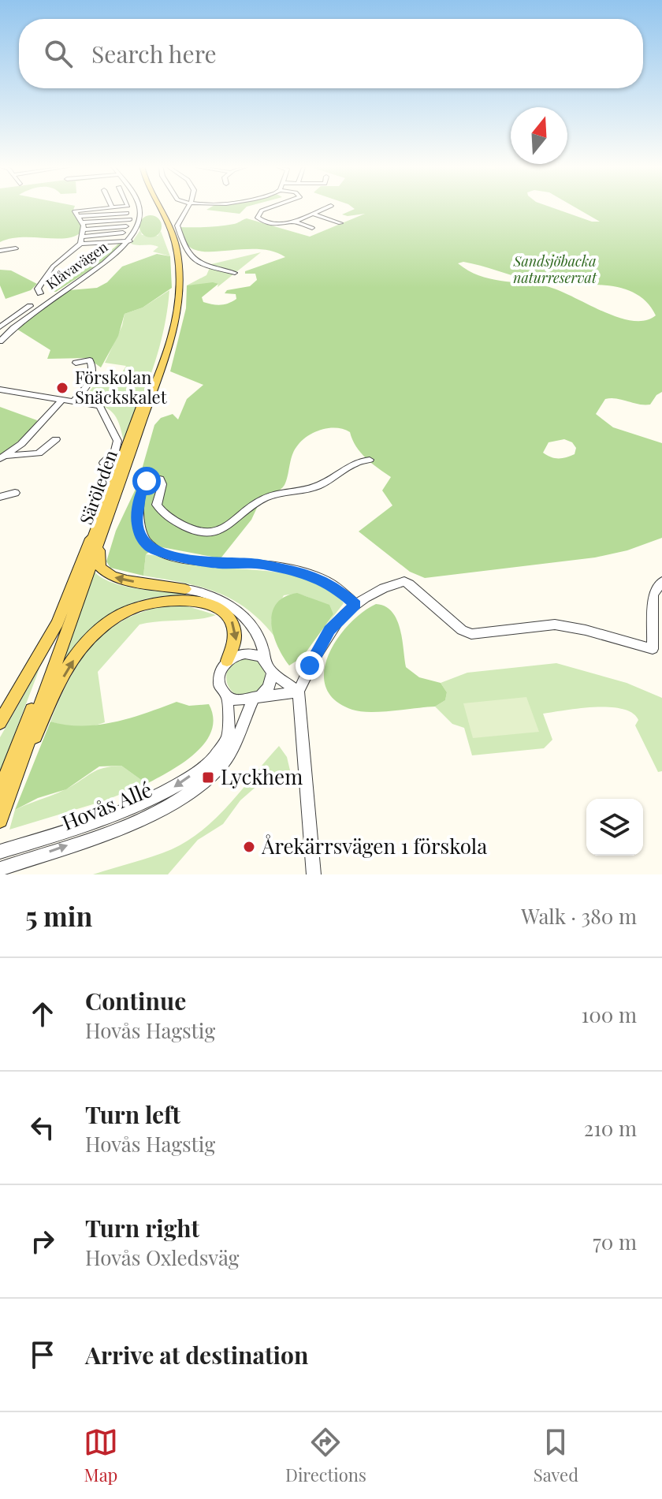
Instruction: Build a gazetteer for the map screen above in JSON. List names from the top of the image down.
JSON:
{
  "streets": {
    "main road": ["Säröleden"],
    "street": ["Klåvavägen", "Hovås Allé"]
  },
  "parks": ["Sandsjöbacka naturreservat"],
  "places": {
    "other": ["Förskolan Snäckskalet", "Årekärrsvägen 1 förskola"],
    "transit": ["Lyckhem"]
  },
  "north": "top",
  "page": {
    "search": "Search here",
    "heading": ["5 min", "Walk · 380 m"],
    "list": [
      ["Continue", "Hovås Hagstig", "100 m"],
      ["Turn left", "Hovås Hagstig", "210 m"],
      ["Turn right", "Hovås Oxledsväg", "70 m"],
      "Arrive at destination"
    ],
    "nav": ["Map", "Directions", "Saved"]
  }
}
